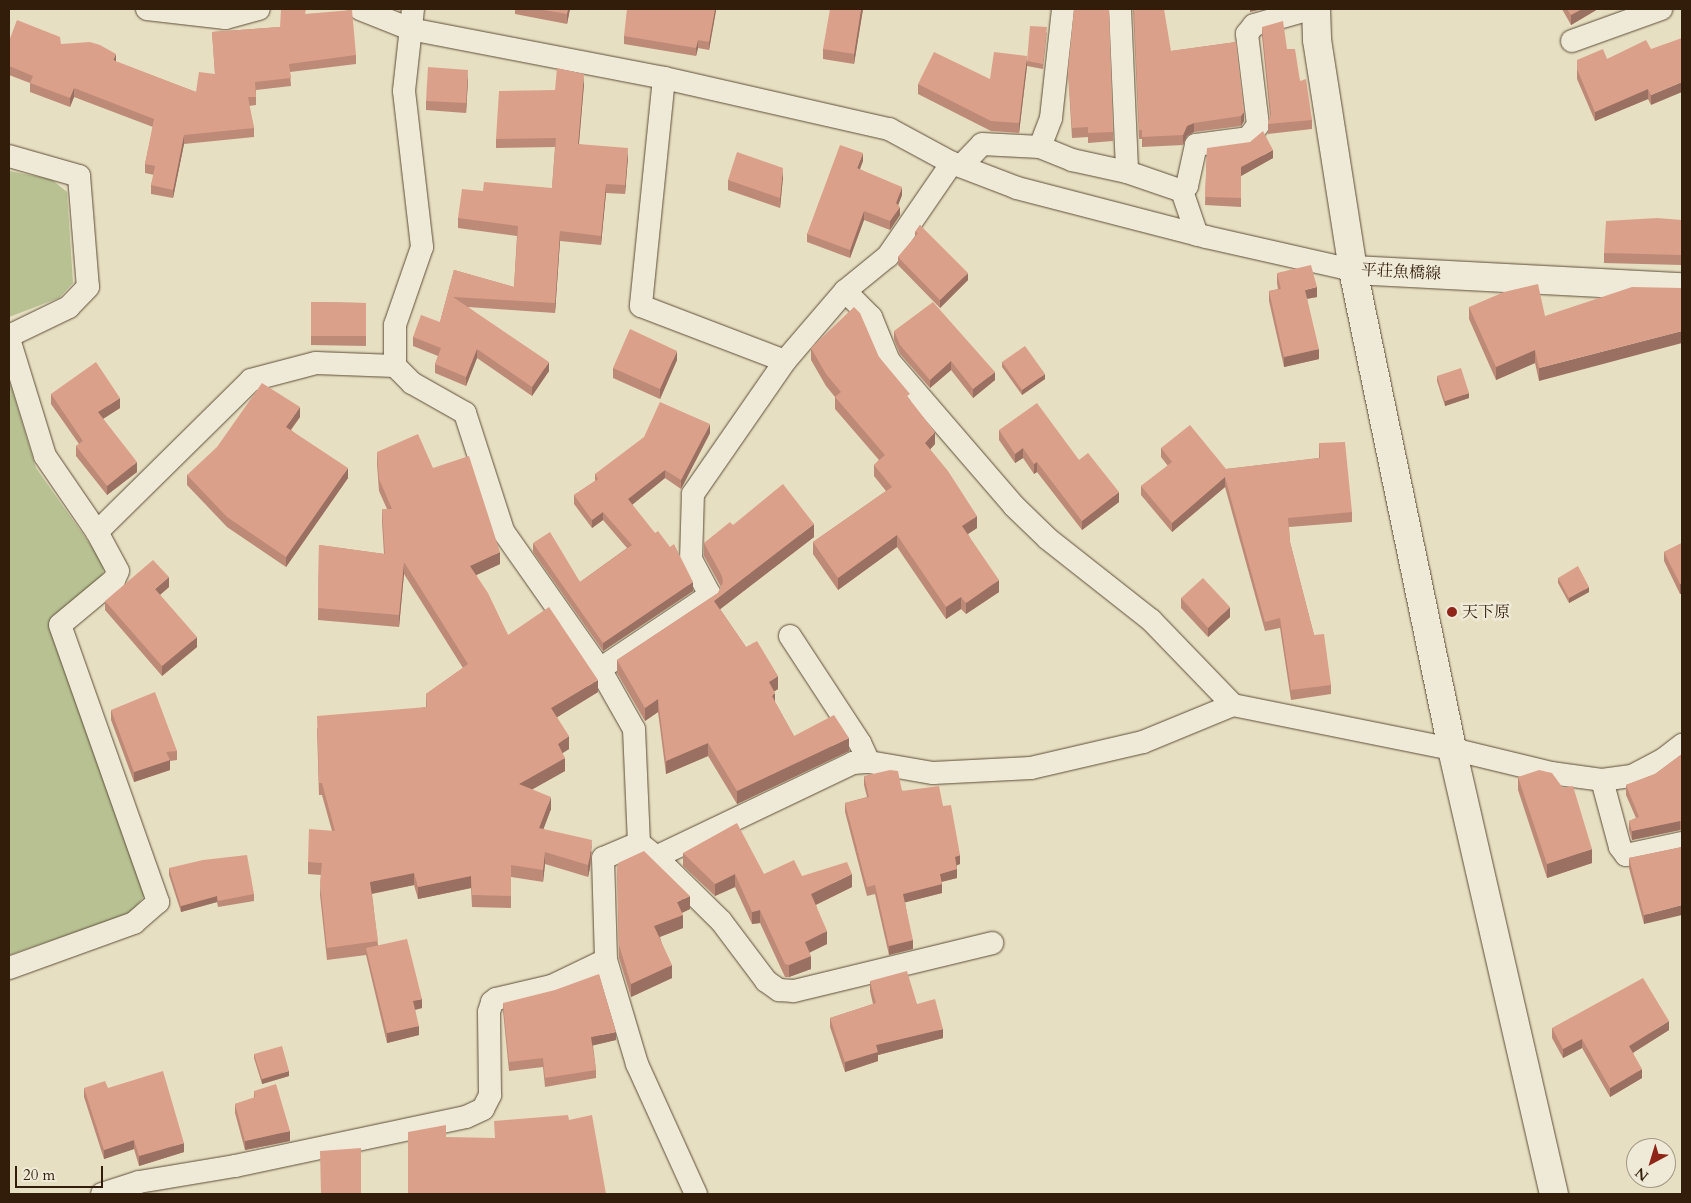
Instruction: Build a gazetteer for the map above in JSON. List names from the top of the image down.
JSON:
{
  "streets": {
    "street": ["平荘魚橋線"]
  },
  "places": ["天下原"],
  "scale_bar": "20 m",
  "north": "bottom left"
}
